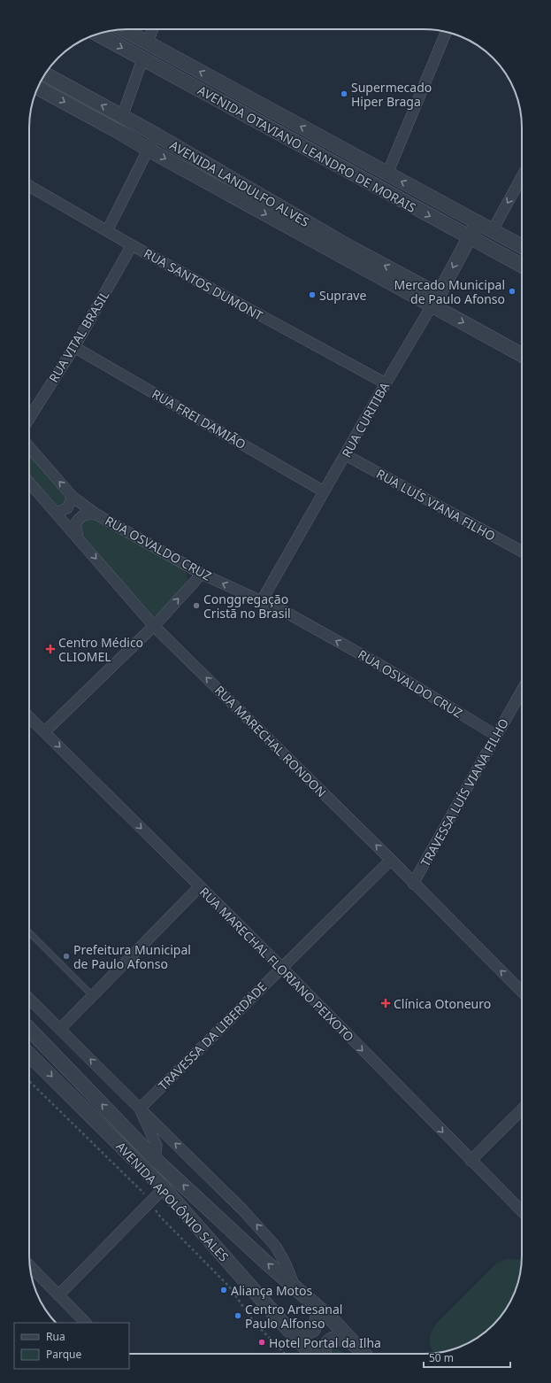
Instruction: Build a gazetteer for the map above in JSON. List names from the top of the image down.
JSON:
{
  "streets": {
    "street": [
      "AVENIDA OTAVIANO LEANDRO DE MORAIS",
      "AVENIDA LANDULFO ALVES",
      "RUA SANTOS DUMONT",
      "RUA VITAL BRASIL",
      "RUA FREI DAMIÃO",
      "RUA CURITIBA",
      "RUA LUÍS VIANA FILHO",
      "RUA OSVALDO CRUZ",
      "RUA MARECHAL RONDON",
      "TRAVESSA LUÍS VIANA FILHO",
      "RUA MARECHAL FLORIANO PEIXOTO",
      "TRAVESSA DA LIBERDADE",
      "AVENIDA APOLÔNIO SALES"
    ]
  },
  "crossings": [
    ["AVENIDA OTAVIANO LEANDRO DE MORAIS", "RUA CURITIBA"],
    ["AVENIDA LANDULFO ALVES", "RUA CURITIBA"],
    ["RUA SANTOS DUMONT", "RUA VITAL BRASIL"],
    ["RUA SANTOS DUMONT", "RUA CURITIBA"],
    ["RUA VITAL BRASIL", "RUA FREI DAMIÃO"],
    ["RUA FREI DAMIÃO", "RUA CURITIBA"],
    ["RUA CURITIBA", "RUA LUÍS VIANA FILHO"],
    ["RUA CURITIBA", "RUA OSVALDO CRUZ"],
    ["RUA OSVALDO CRUZ", "TRAVESSA LUÍS VIANA FILHO"],
    ["RUA MARECHAL RONDON", "TRAVESSA LUÍS VIANA FILHO"],
    ["RUA MARECHAL RONDON", "TRAVESSA DA LIBERDADE"],
    ["RUA MARECHAL FLORIANO PEIXOTO", "TRAVESSA DA LIBERDADE"],
    ["TRAVESSA DA LIBERDADE", "AVENIDA APOLÔNIO SALES"]
  ],
  "one_way": ["RUA OSVALDO CRUZ", "RUA MARECHAL FLORIANO PEIXOTO"],
  "places": {
    "other": [
      "Supermecado Hiper Braga",
      "Mercado Municipal de Paulo Afonso",
      "Suprave",
      "Conggregação Cristã no Brasil",
      "Prefeitura Municipal de Paulo Afonso",
      "Aliança Motos",
      "Centro Artesanal Paulo Alfonso",
      "Hotel Portal da Ilha"
    ],
    "health": ["Centro Médico CLIOMEL", "Clínica Otoneuro"]
  },
  "legend": ["Rua", "Parque"],
  "scale_bar": "50 m"
}
